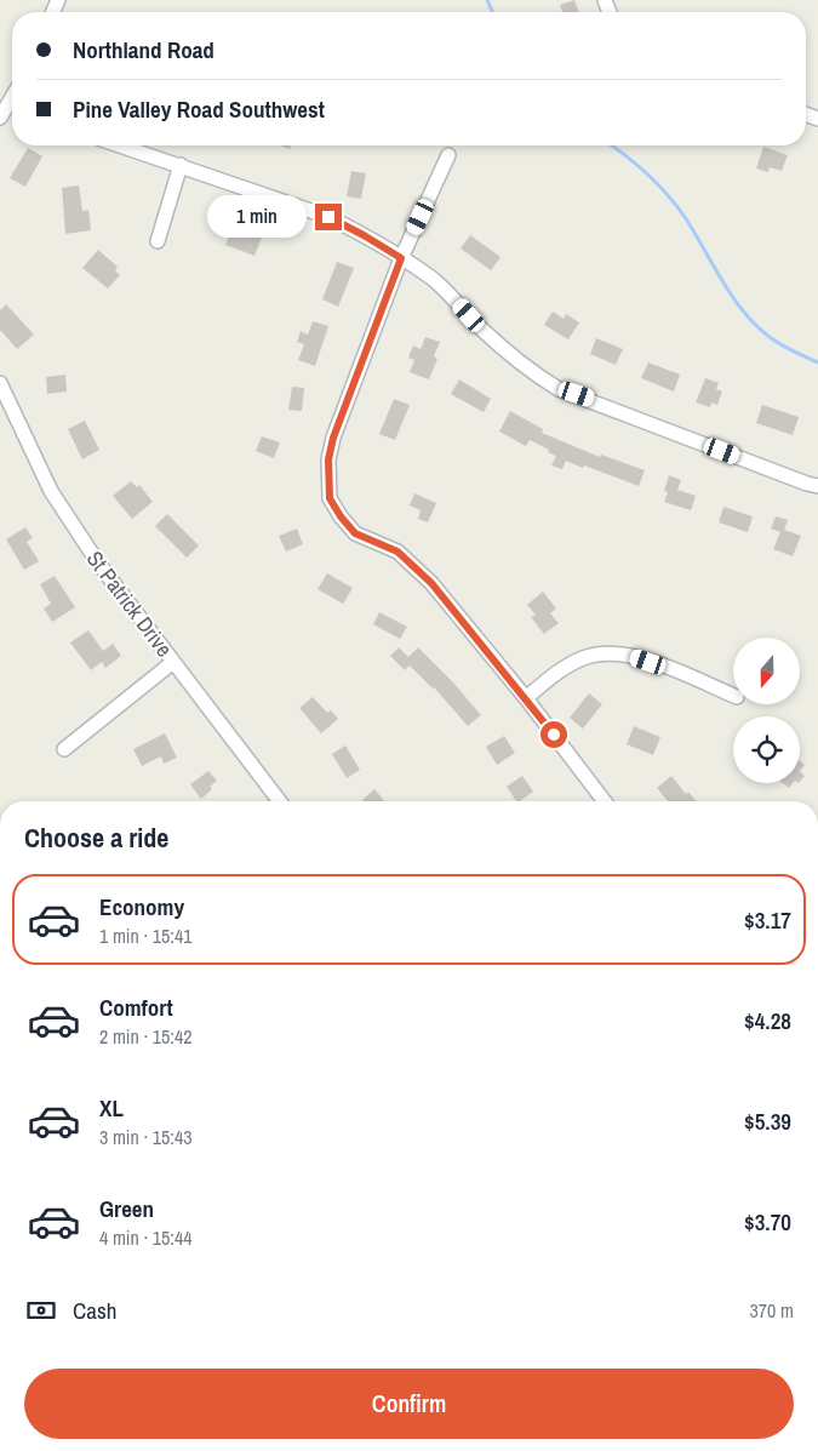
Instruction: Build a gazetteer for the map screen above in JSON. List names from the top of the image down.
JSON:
{
  "streets": {
    "street": ["St Patrick Drive"]
  },
  "north": "bottom",
  "page": {
    "banner": ["Northland Road", "Pine Valley Road Southwest"],
    "bubble": "1 min",
    "heading": "Choose a ride",
    "list": [
      {
        "name": "Economy",
        "note": "1 min · 15:41",
        "value": "$3.17"
      },
      {
        "name": "Comfort",
        "note": "2 min · 15:42",
        "value": "$4.28"
      },
      {
        "name": "XL",
        "note": "3 min · 15:43",
        "value": "$5.39"
      },
      {
        "name": "Green",
        "note": "4 min · 15:44",
        "value": "$3.70"
      }
    ],
    "pay": ["Cash", "370 m"],
    "buttons": "Confirm"
  }
}
